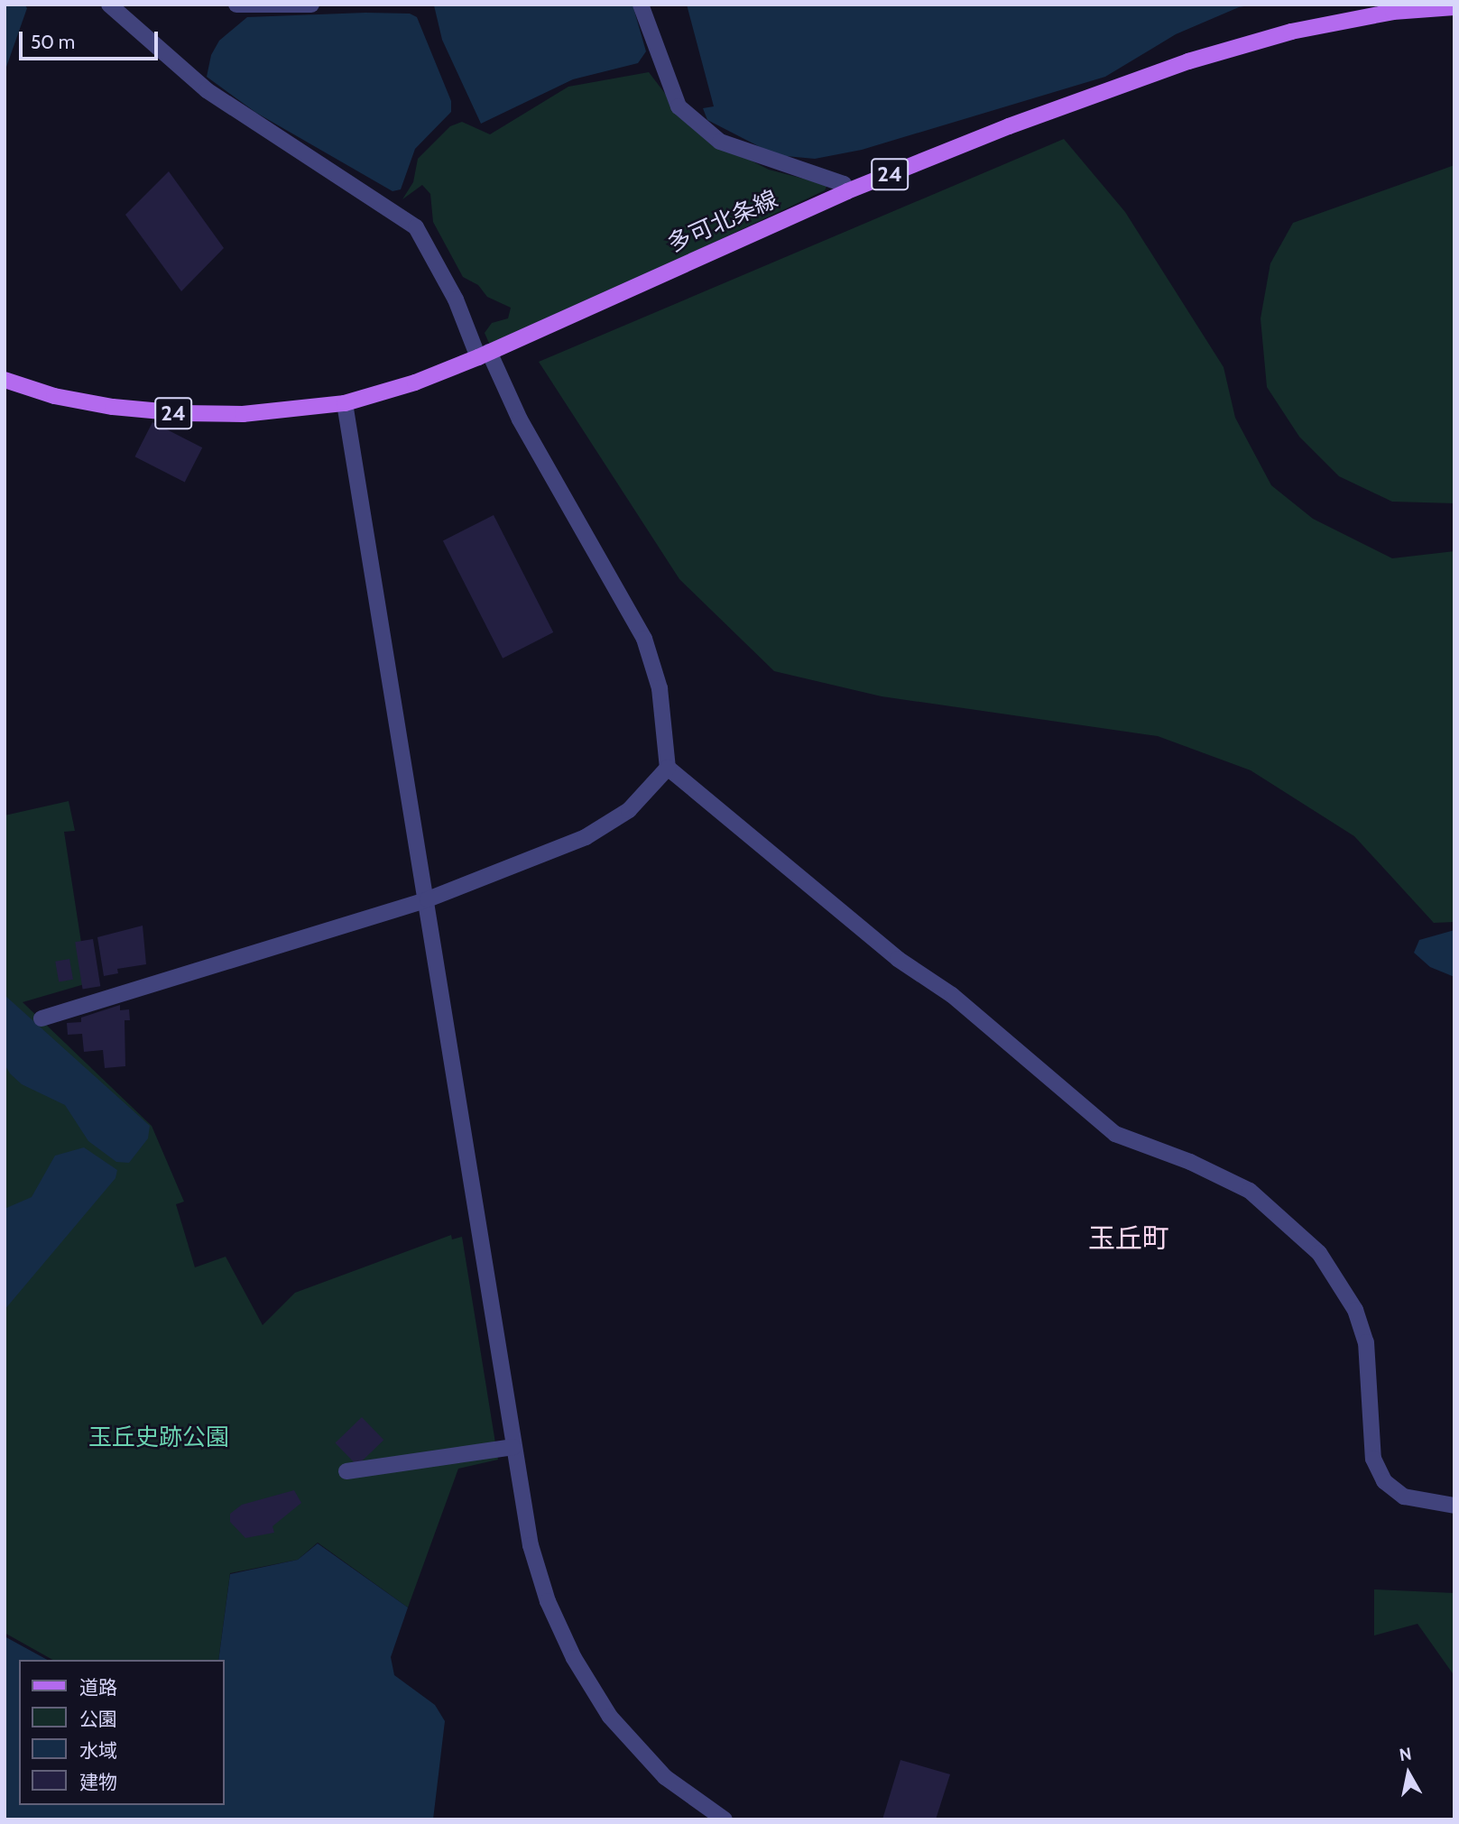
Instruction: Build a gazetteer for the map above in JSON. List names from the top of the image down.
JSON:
{
  "streets": {
    "main road": ["24", "多可北条線"]
  },
  "districts": ["玉丘町"],
  "parks": ["玉丘史跡公園"],
  "legend": [
    "道路",
    "公園",
    "水域",
    "建物"
  ],
  "scale_bar": "50 m",
  "north": "top"
}
